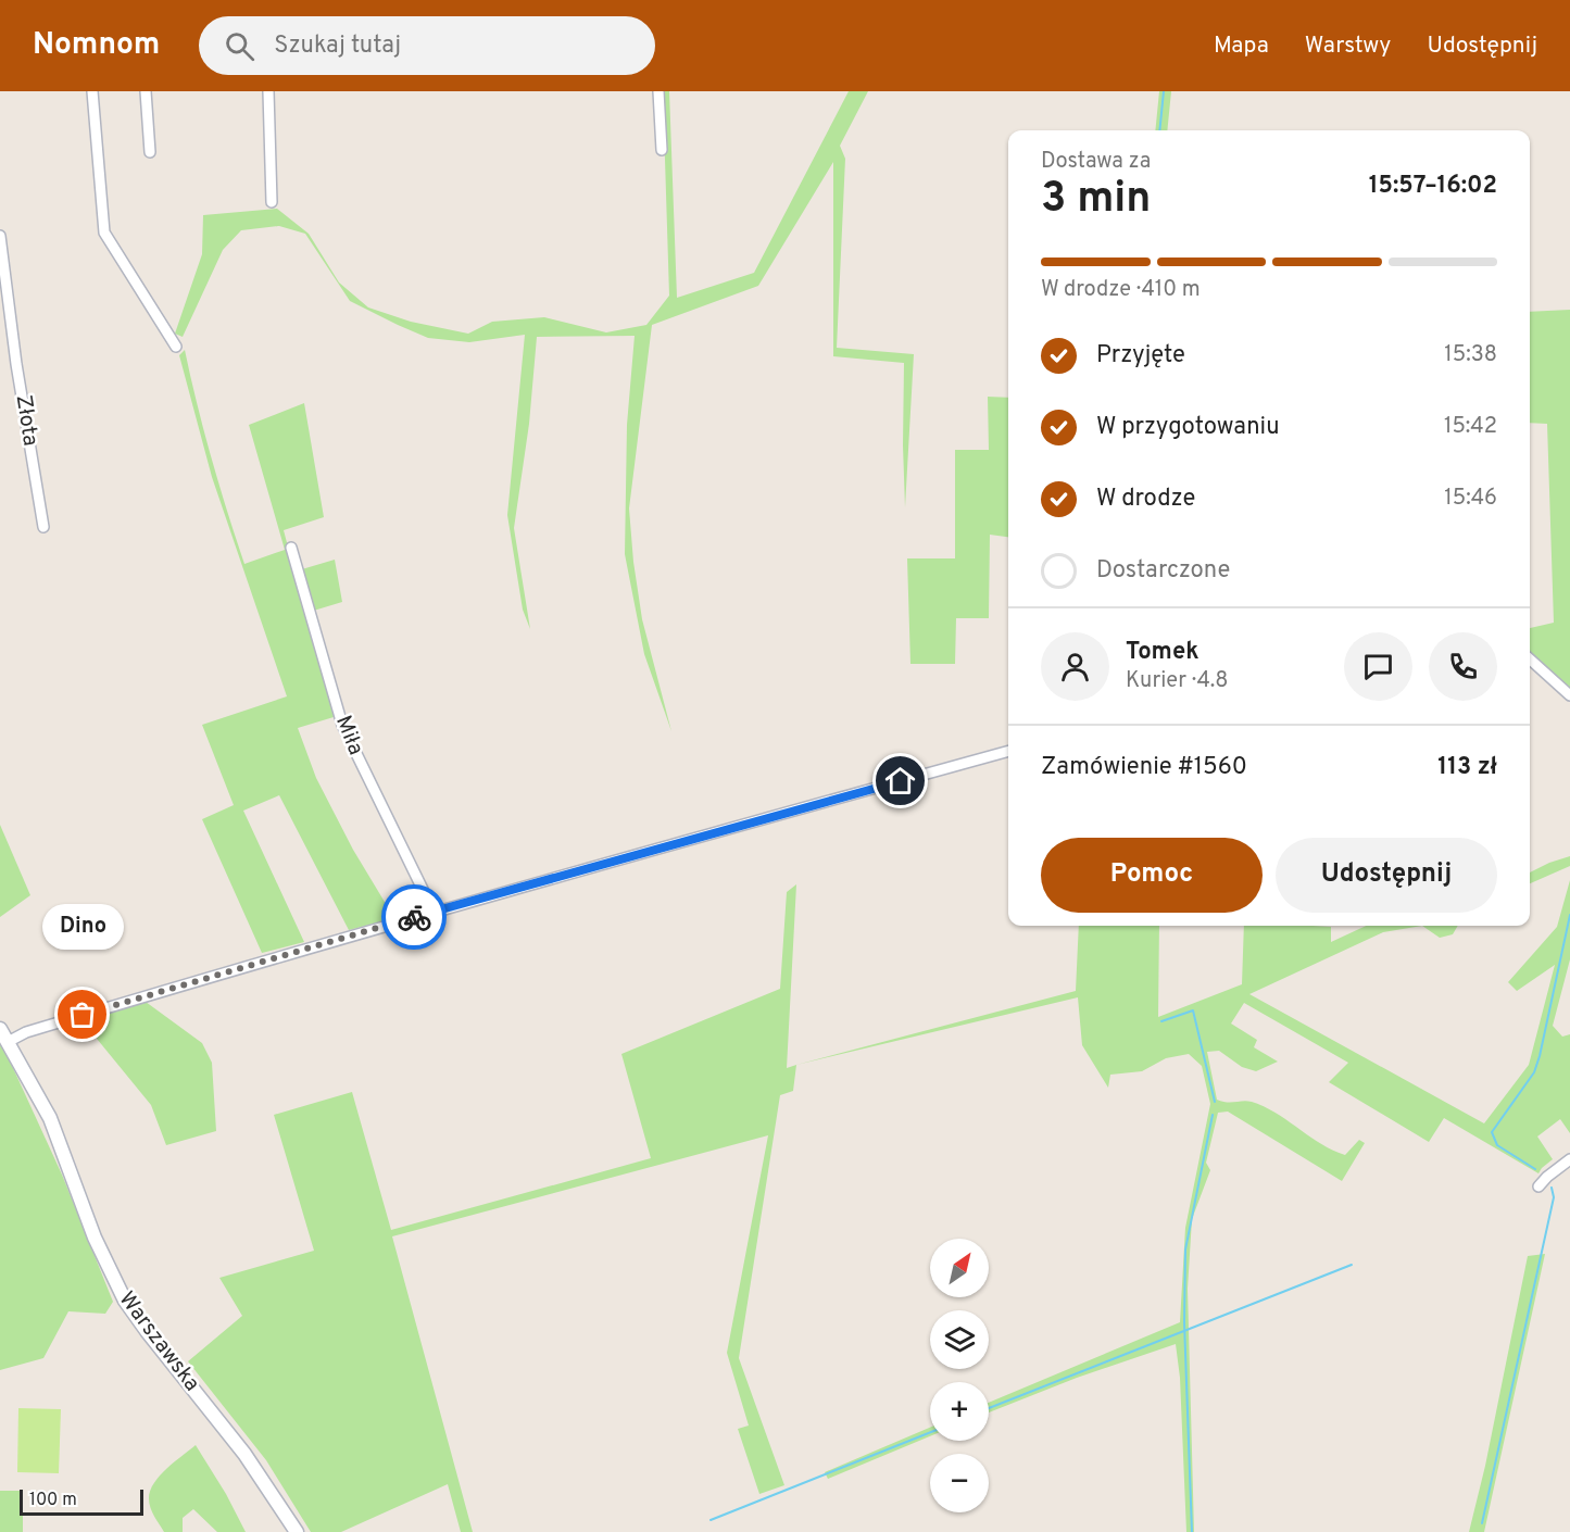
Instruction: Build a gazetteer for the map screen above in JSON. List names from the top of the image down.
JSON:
{
  "streets": {
    "main road": ["Warszawska"],
    "street": ["Złota", "Miła"]
  },
  "places": ["Dino"],
  "scale_bar": "100 m",
  "north": "top right",
  "page": {
    "header": "Nomnom",
    "search": "Szukaj tutaj",
    "nav": ["Mapa", "Warstwy", "Udostępnij"],
    "heading": ["3 min", "Dostawa za", "15:57–16:02"],
    "panel": [
      "Tomek",
      "Kurier · 4.8",
      "Zamówienie #1560",
      "113 zł"
    ],
    "bar": "W drodze · 410 m",
    "list": [
      ["Przyjęte", "15:38"],
      ["W przygotowaniu", "15:42"],
      ["W drodze", "15:46"],
      "Dostarczone"
    ],
    "buttons": ["Pomoc", "Udostępnij"],
    "bubble": "Dino",
    "map_buttons": ["+", "−"],
    "scale": "100 m"
  }
}
